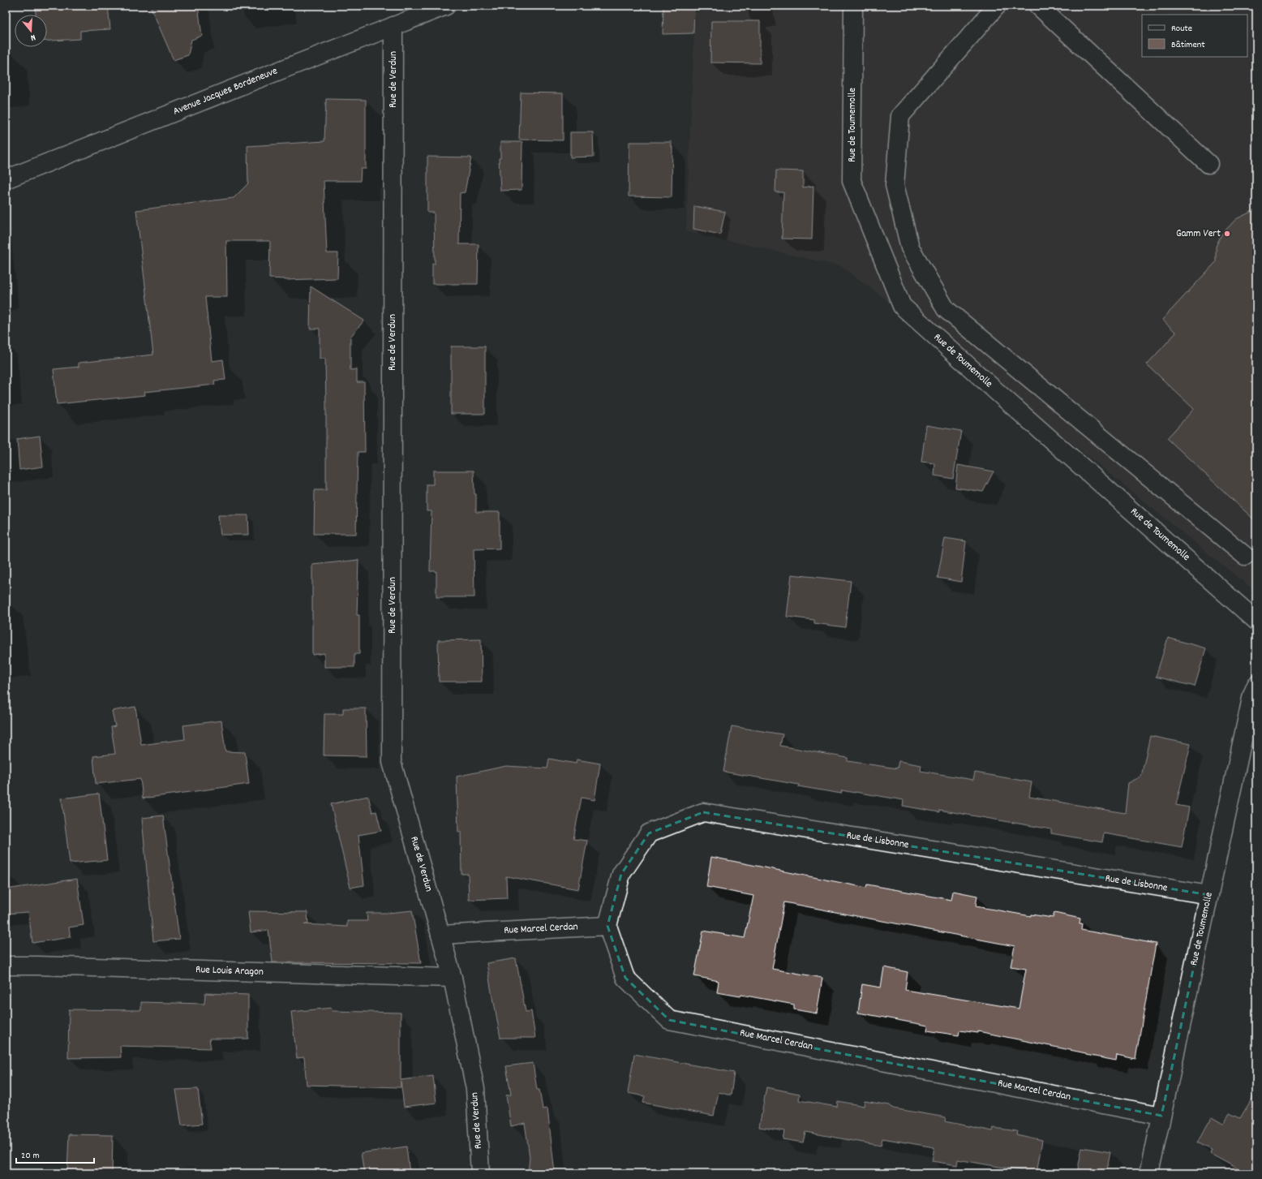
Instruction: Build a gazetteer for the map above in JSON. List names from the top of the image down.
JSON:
{
  "streets": {
    "street": [
      "Rue de Verdun",
      "Avenue Jacques Bordeneuve",
      "Rue de Toumemolle",
      "Rue de Lisbonne",
      "Rue Marcel Cerdan",
      "Rue Louis Aragon"
    ]
  },
  "crossings": [
    ["Rue de Verdun", "Avenue Jacques Bordeneuve"],
    ["Rue de Verdun", "Rue Marcel Cerdan"],
    ["Rue de Verdun", "Rue Louis Aragon"],
    ["Rue de Toumemolle", "Rue de Lisbonne"],
    ["Rue de Toumemolle", "Rue Marcel Cerdan"],
    ["Rue de Lisbonne", "Rue Marcel Cerdan"]
  ],
  "places": ["Gamm Vert"],
  "legend": ["Route", "Bâtiment"],
  "scale_bar": "20 m",
  "north": "bottom"
}
